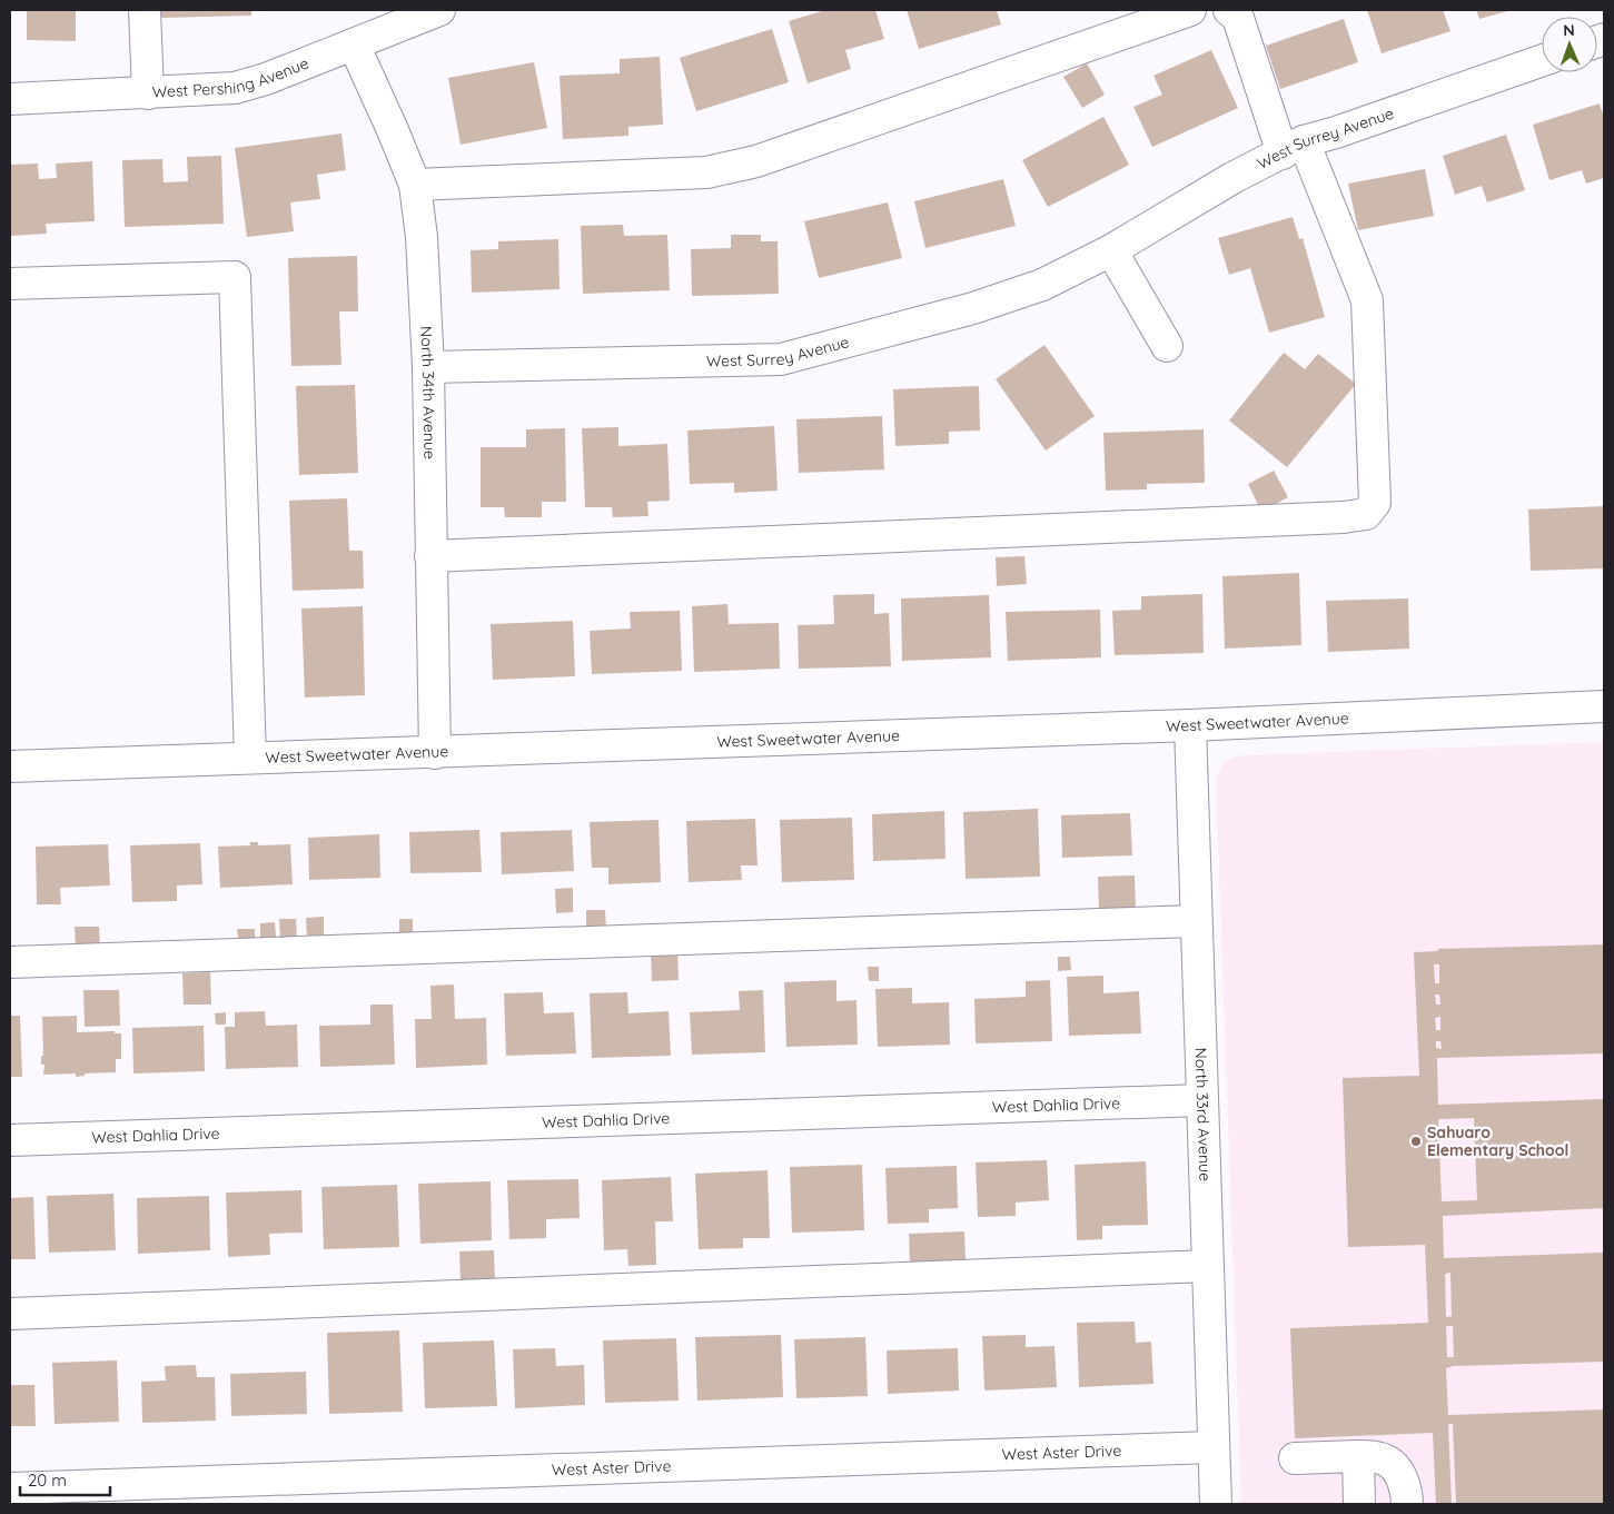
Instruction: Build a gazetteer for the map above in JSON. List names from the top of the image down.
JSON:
{
  "streets": {
    "street": [
      "West Pershing Avenue",
      "West Surrey Avenue",
      "North 34th Avenue",
      "West Sweetwater Avenue",
      "West Dahlia Drive",
      "North 33rd Avenue",
      "West Aster Drive"
    ]
  },
  "crossings": [
    ["West Pershing Avenue", "North 34th Avenue"],
    ["West Surrey Avenue", "North 34th Avenue"],
    ["North 34th Avenue", "West Sweetwater Avenue"],
    ["West Sweetwater Avenue", "North 33rd Avenue"],
    ["West Dahlia Drive", "North 33rd Avenue"],
    ["North 33rd Avenue", "West Aster Drive"]
  ],
  "places": ["Sahuaro Elementary School"],
  "scale_bar": "20 m",
  "north": "top"
}
